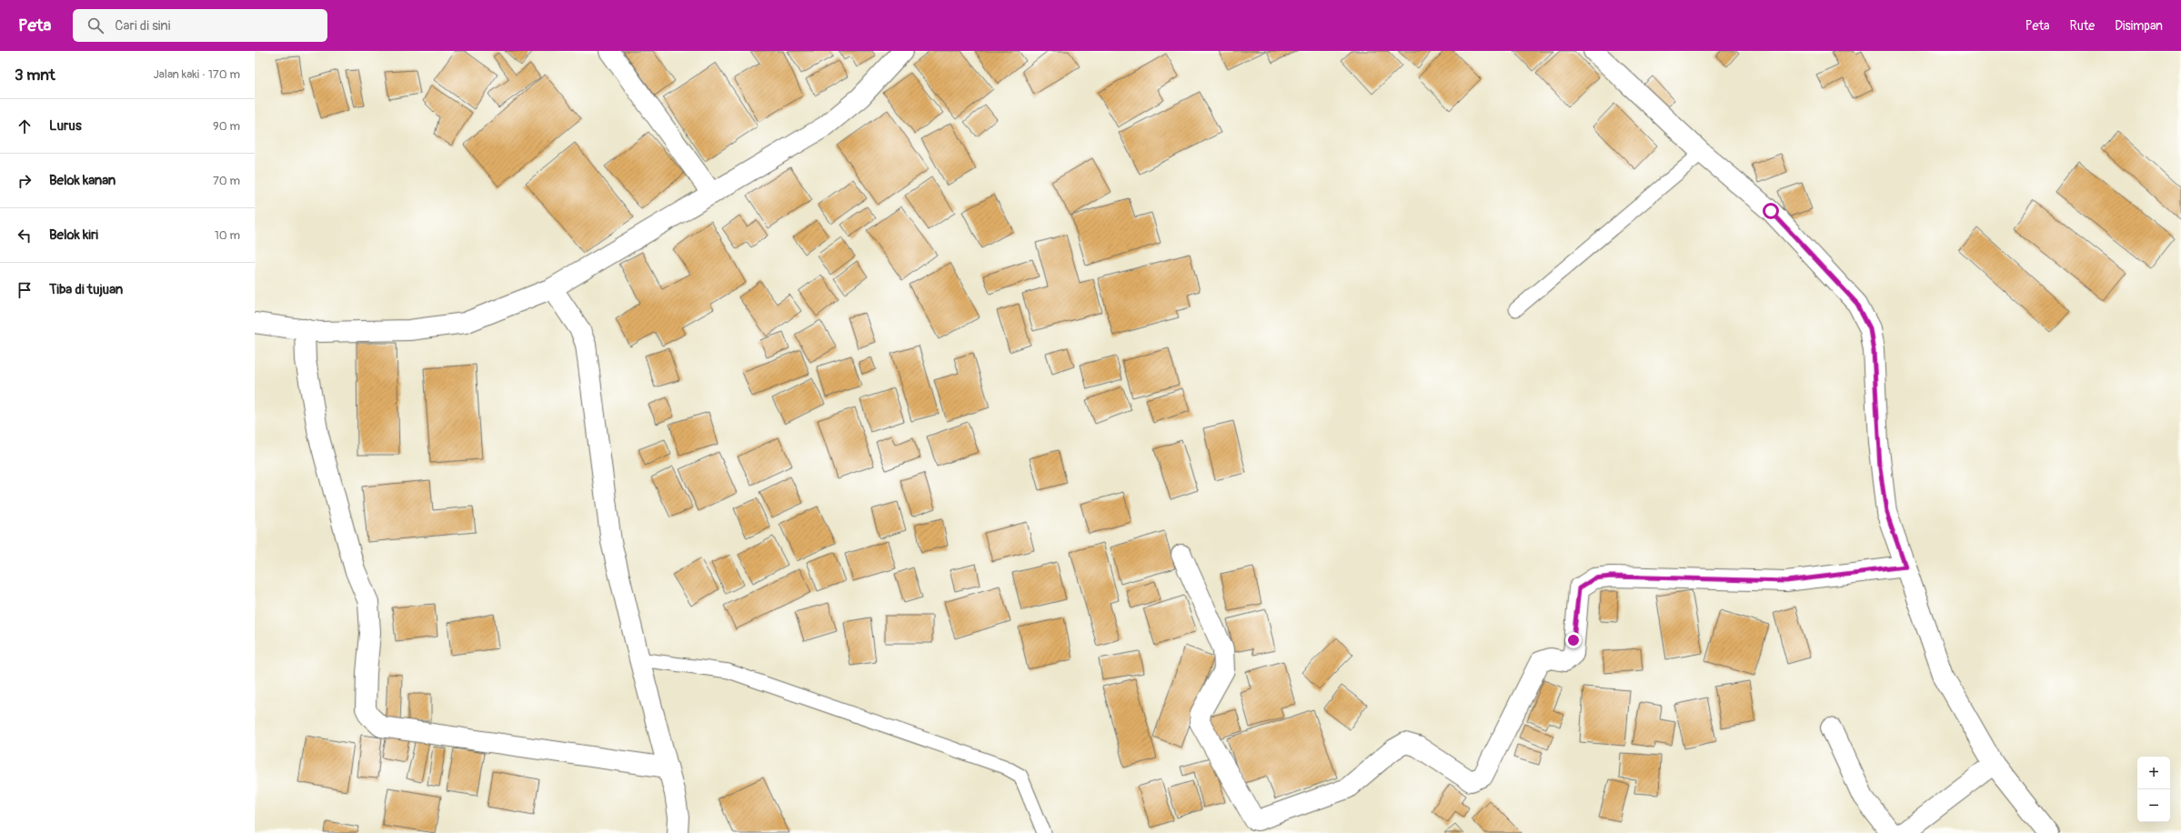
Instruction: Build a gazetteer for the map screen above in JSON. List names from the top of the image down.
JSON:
{
  "page": {
    "header": "Peta",
    "search": "Cari di sini",
    "nav": ["Peta", "Rute", "Disimpan"],
    "heading": ["3 mnt", "Jalan kaki · 170 m"],
    "list": [
      ["Lurus", "90 m"],
      ["Belok kanan", "70 m"],
      ["Belok kiri", "10 m"],
      "Tiba di tujuan"
    ],
    "map_buttons": ["+", "−"]
  }
}
